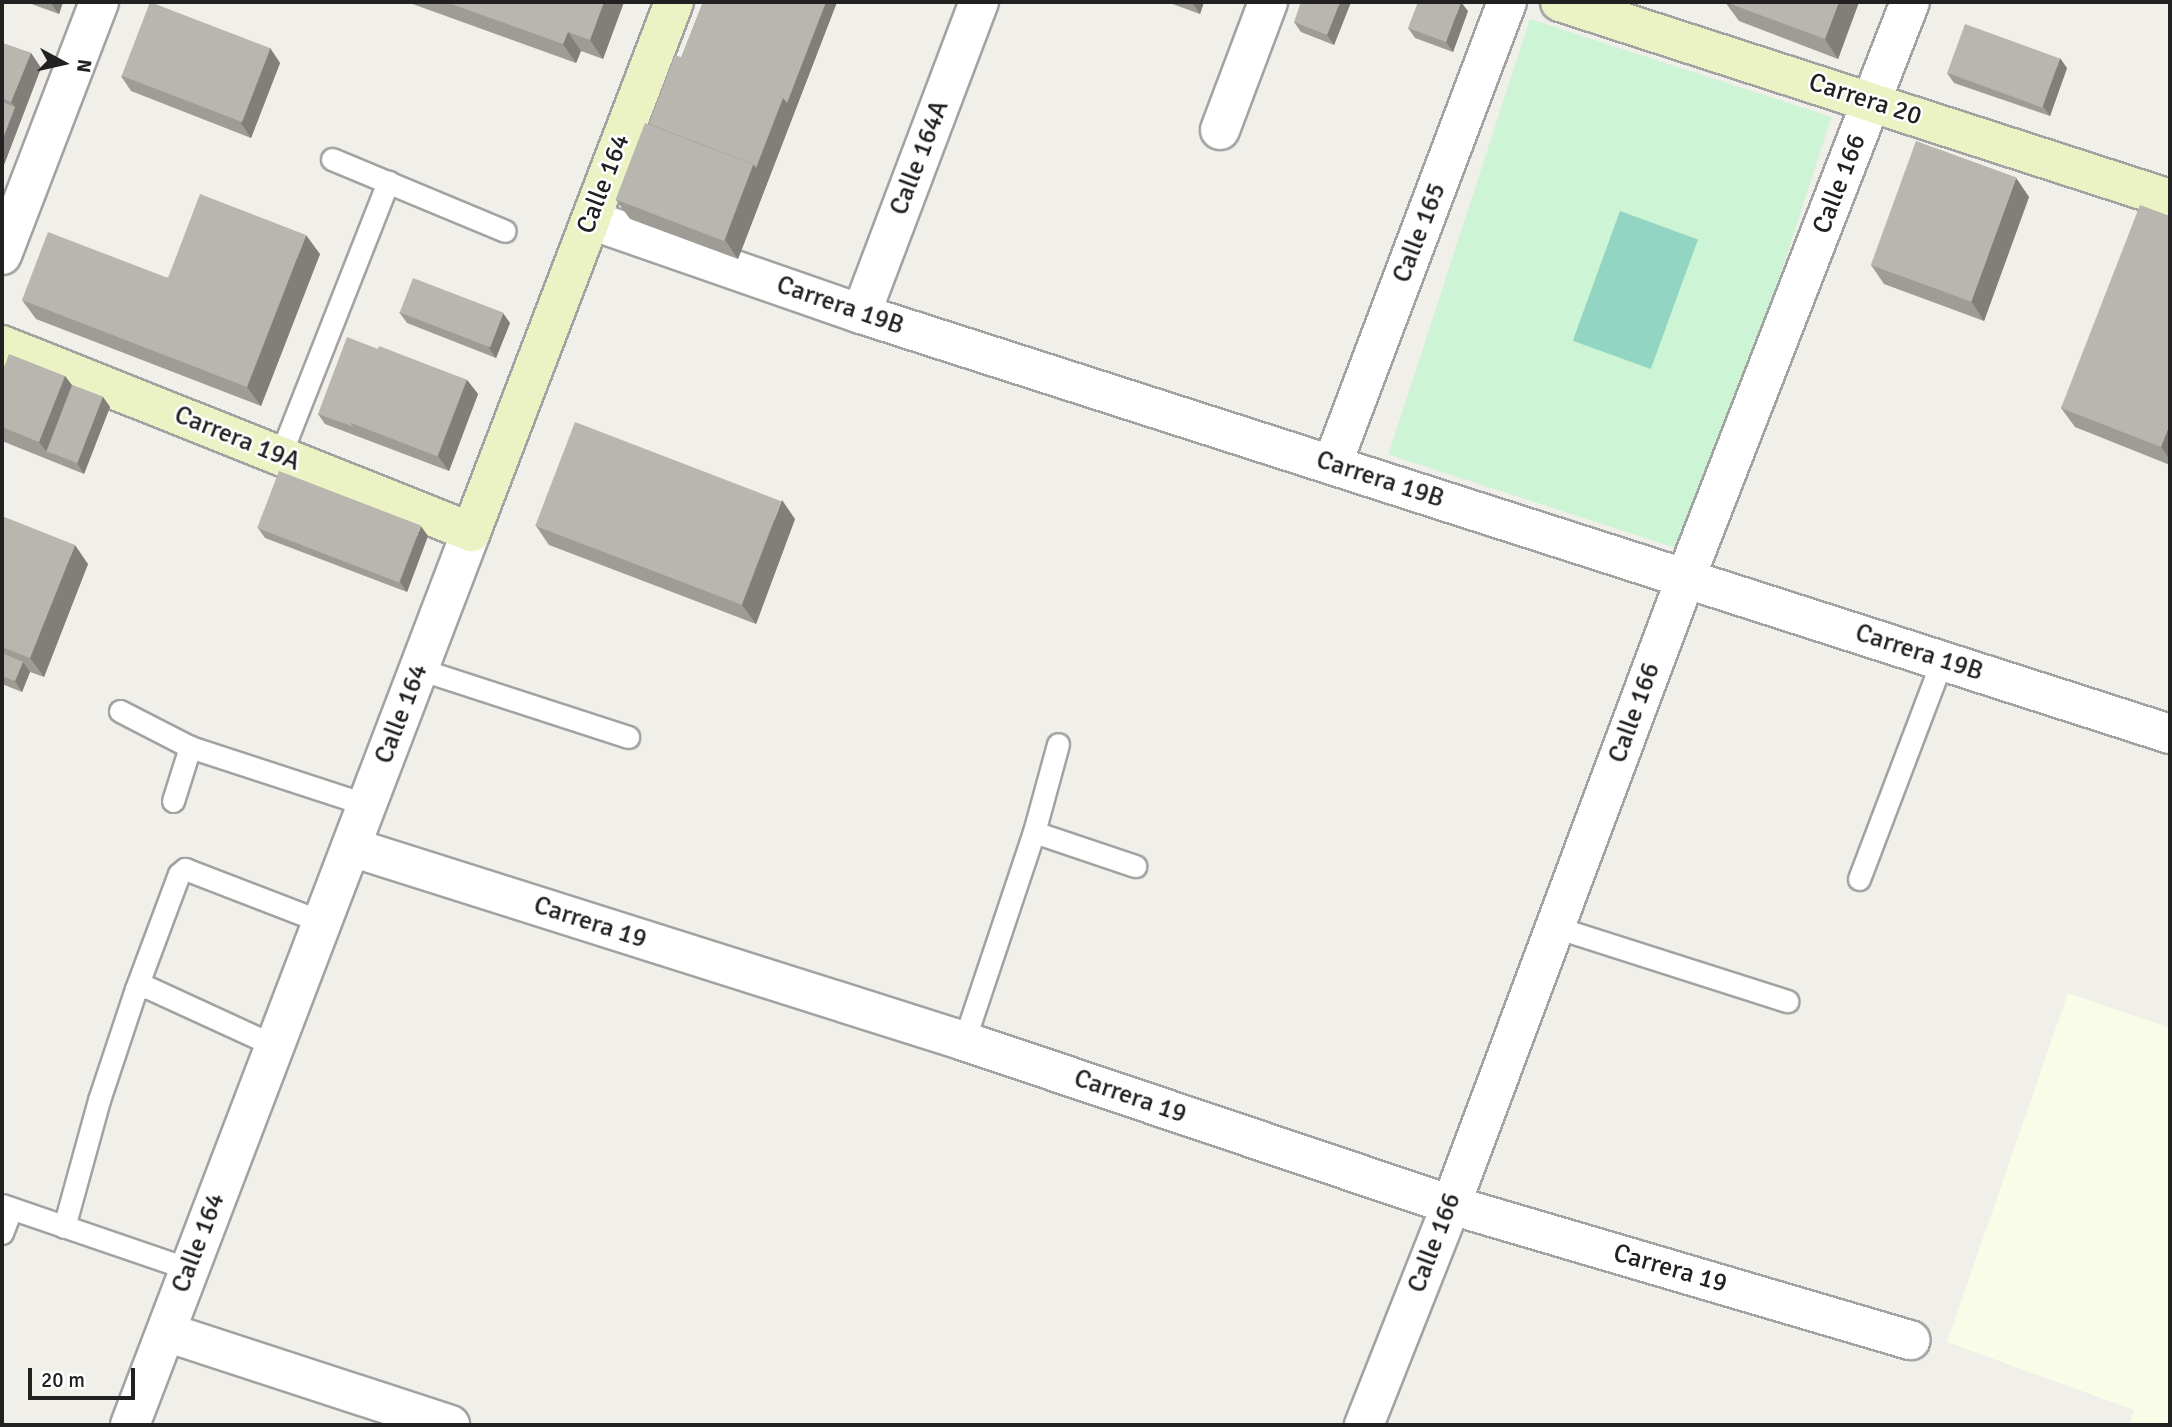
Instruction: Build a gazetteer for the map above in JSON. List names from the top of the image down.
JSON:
{
  "streets": {
    "main road": ["Carrera 20", "Calle 164", "Carrera 19A"],
    "street": [
      "Calle 164A",
      "Calle 166",
      "Calle 165",
      "Carrera 19B",
      "Carrera 19"
    ]
  },
  "crossings": [
    ["Carrera 20", "Calle 166"],
    ["Calle 164A", "Carrera 19B"],
    ["Calle 164", "Carrera 19B"],
    ["Calle 164", "Carrera 19A"],
    ["Calle 164", "Carrera 19"],
    ["Calle 166", "Carrera 19B"],
    ["Calle 166", "Carrera 19"],
    ["Calle 165", "Carrera 19B"]
  ],
  "scale_bar": "20 m",
  "north": "right"
}
